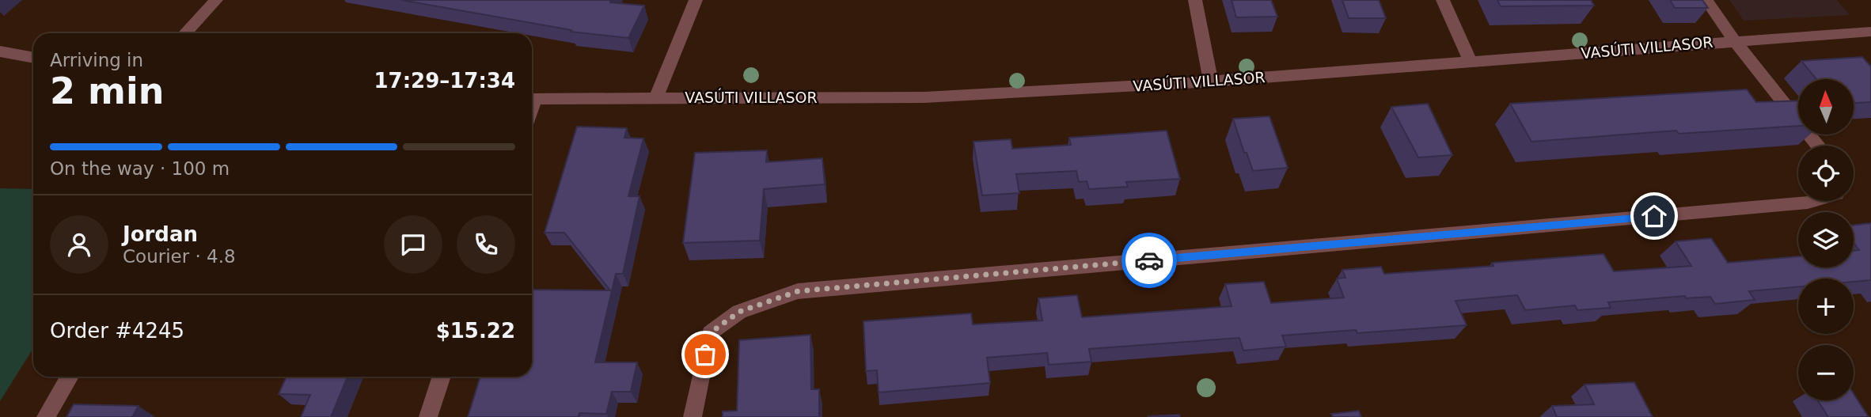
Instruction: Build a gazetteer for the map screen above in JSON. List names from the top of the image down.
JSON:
{
  "streets": {
    "street": ["VASÚTI VILLASOR"]
  },
  "north": "top",
  "page": {
    "heading": ["2 min", "Arriving in", "17:29–17:34"],
    "panel": [
      "Jordan",
      "Courier · 4.8",
      "Order #4245",
      "$15.22"
    ],
    "map_buttons": ["+", "−"],
    "bar": "On the way · 100 m"
  }
}
